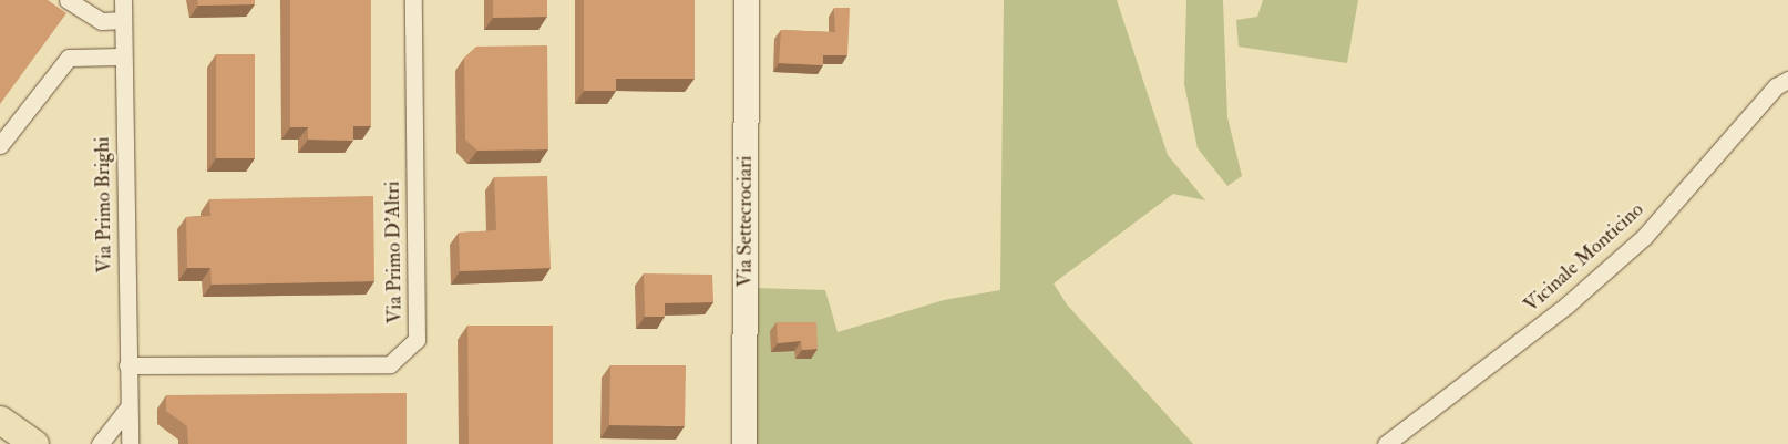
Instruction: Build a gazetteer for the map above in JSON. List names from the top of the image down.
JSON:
{
  "streets": {
    "main road": ["Via Settecrociari"],
    "street": ["Via Primo Brighi", "Via Primo D'Altri", "Vicinale Monticino"]
  },
  "crossings": [
    ["Via Primo Brighi", "Via Primo D'Altri"]
  ]
}
